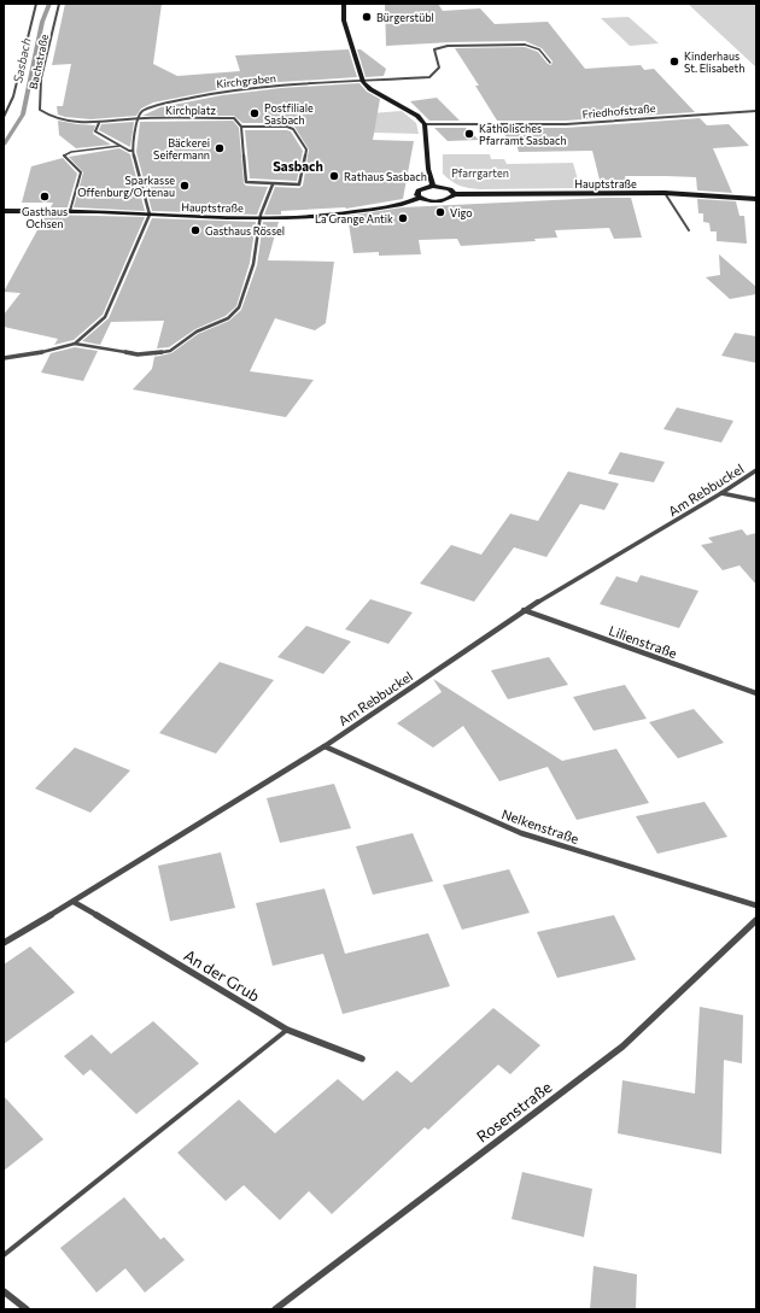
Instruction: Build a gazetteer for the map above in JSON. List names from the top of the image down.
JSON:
{
  "streets": {
    "street": [
      "Bachstraße",
      "Kirchgraben",
      "Kirchplatz",
      "Friedhofstraße",
      "Hauptstraße",
      "Am Rebbuckel",
      "Lilienstraße",
      "Nelkenstraße",
      "An der Grub",
      "Rosenstraße"
    ]
  },
  "crossings": [
    ["Bachstraße", "Kirchgraben"],
    ["Bachstraße", "Kirchplatz"],
    ["Kirchgraben", "Kirchplatz"],
    ["Am Rebbuckel", "Lilienstraße"],
    ["Am Rebbuckel", "Nelkenstraße"],
    ["Am Rebbuckel", "An der Grub"]
  ],
  "districts": ["Sasbach"],
  "water": ["Sasbach"],
  "parks": ["Pfarrgarten"],
  "places": [
    "Bürgerstübl",
    "Kinderhaus St. Elisabeth",
    "Postfiliale Sasbach",
    "Katholisches Pfarramt Sasbach",
    "Bäckerei Seifermann",
    "Rathaus Sasbach",
    "Sparkasse Offenburg/Ortenau",
    "Gasthaus Ochsen",
    "Vigo",
    "La Grange Antik",
    "Gasthaus Rössel"
  ]
}
